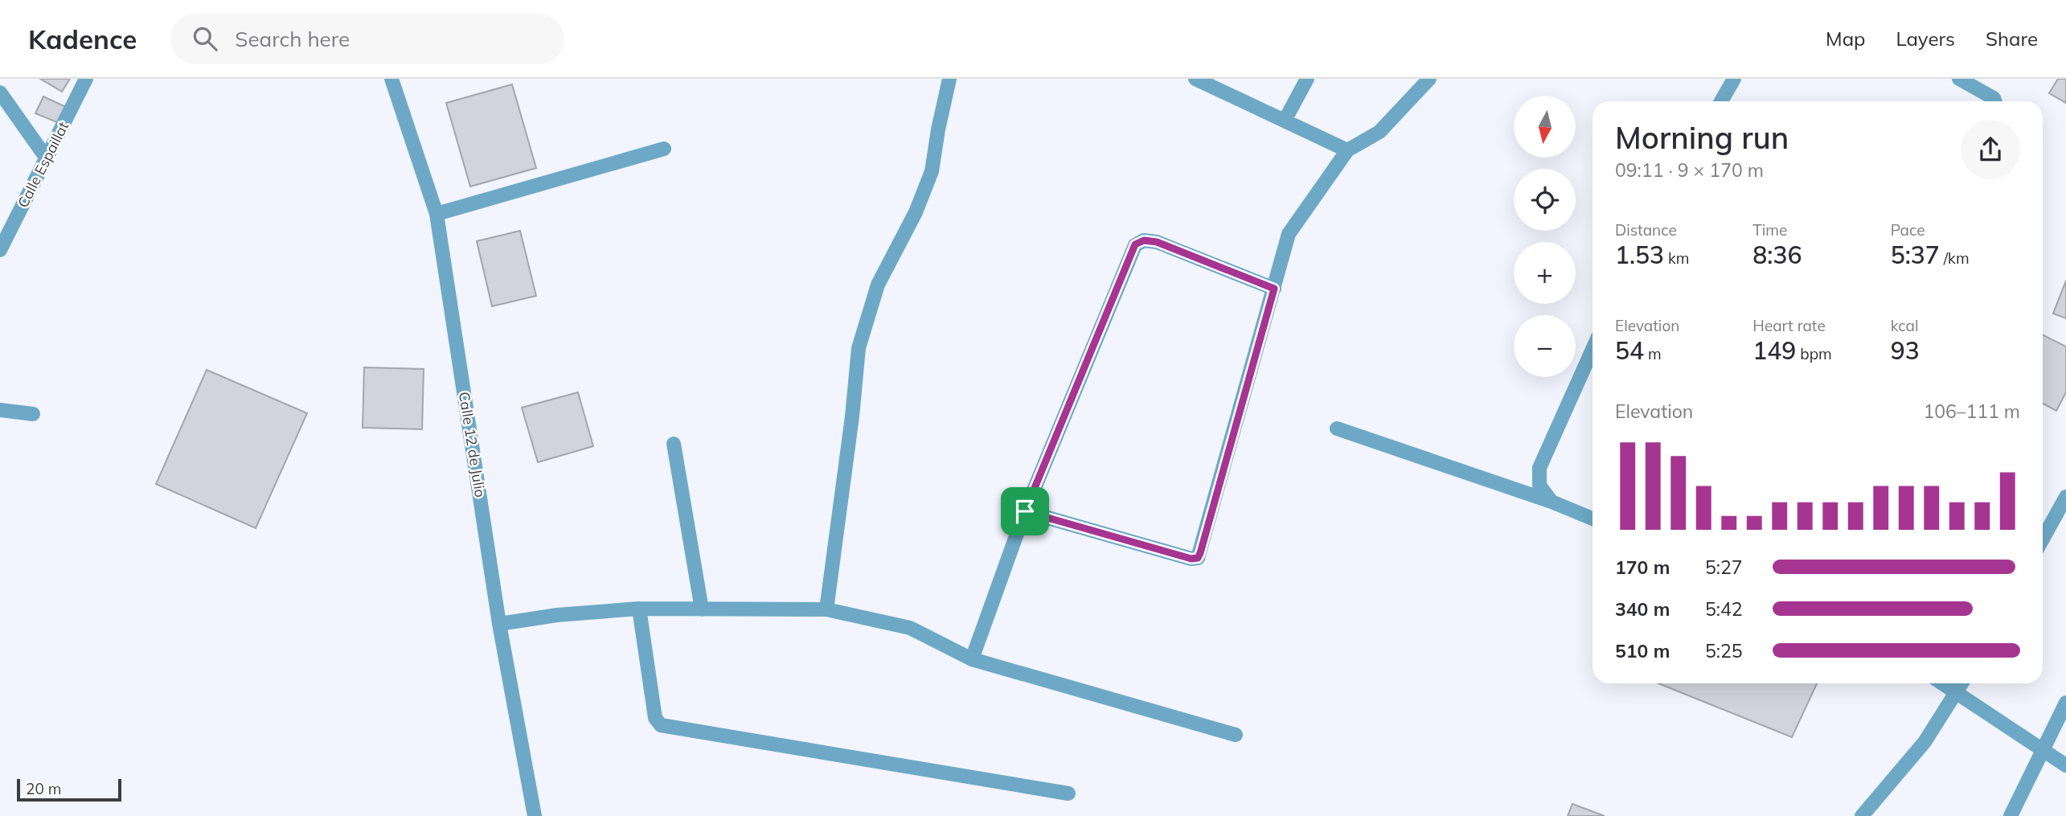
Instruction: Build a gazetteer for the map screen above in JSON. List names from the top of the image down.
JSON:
{
  "streets": {
    "street": ["Calle Espaillat", "Calle 12 de Julio"]
  },
  "scale_bar": "20 m",
  "north": "bottom",
  "page": {
    "header": "Kadence",
    "search": "Search here",
    "nav": ["Map", "Layers", "Share"],
    "map_buttons": ["+", "−"],
    "heading": ["Morning run", "09:11 · 9 × 170 m"],
    "stats": [
      ["Distance", "1.53 km"],
      ["Time", "8:36"],
      ["Pace", "5:37 /km"],
      ["Elevation", "54 m"],
      ["Heart rate", "149 bpm"],
      ["kcal", "93"]
    ],
    "chart": ["Elevation", "106–111 m"],
    "list": [
      {
        "name": "170 m",
        "note": "5:27"
      },
      {
        "name": "340 m",
        "note": "5:42"
      },
      {
        "name": "510 m",
        "note": "5:25"
      }
    ],
    "scale": "20 m"
  }
}
